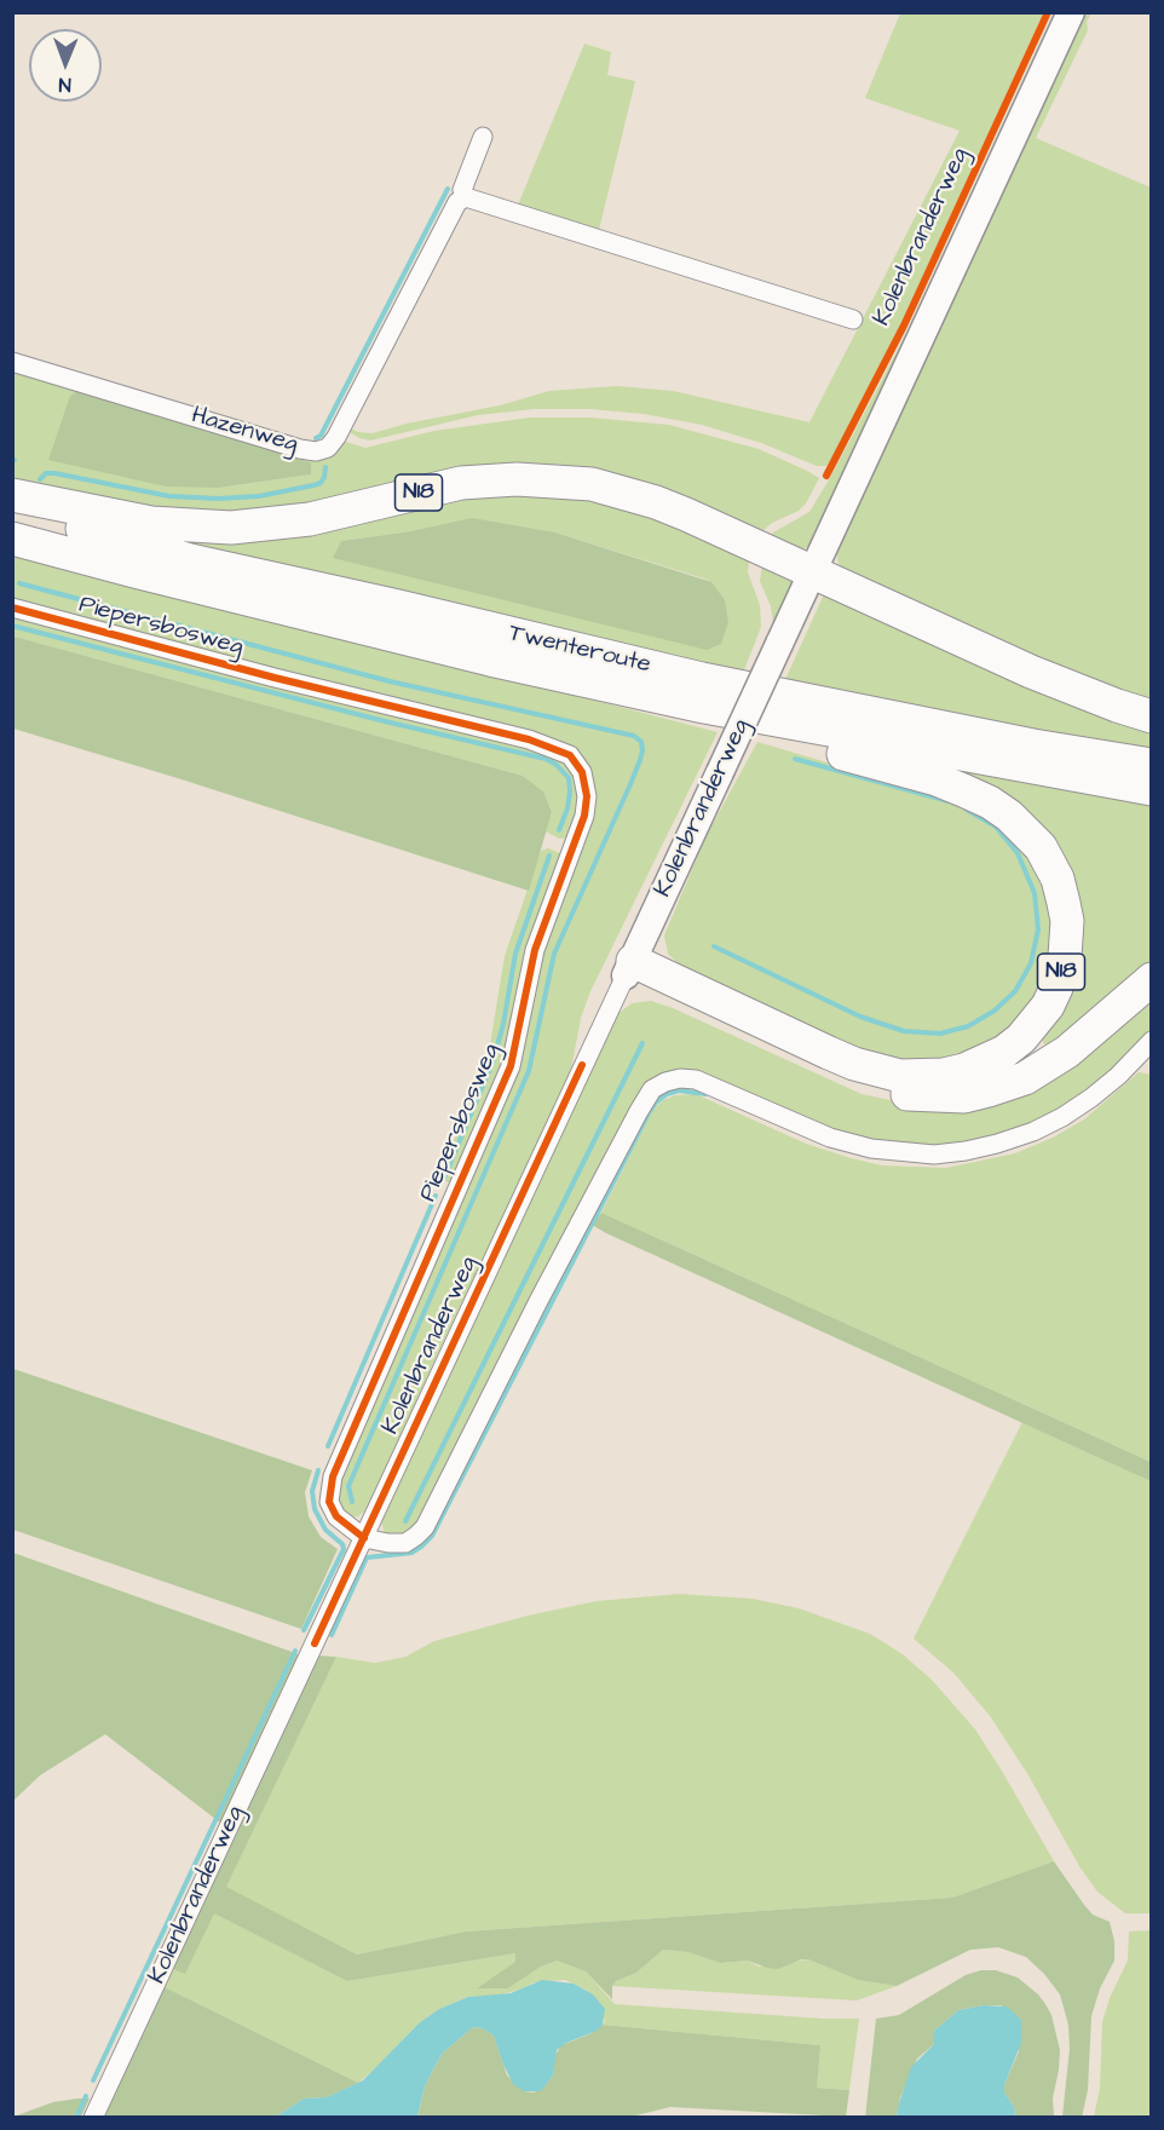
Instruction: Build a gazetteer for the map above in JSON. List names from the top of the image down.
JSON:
{
  "streets": {
    "highway": ["N18", "Twenteroute"],
    "main road": ["Kolenbranderweg"],
    "street": ["Hazenweg", "Piepersbosweg"]
  },
  "crossings": [
    ["Kolenbranderweg", "N18"],
    ["Kolenbranderweg", "Piepersbosweg"],
    ["N18", "Twenteroute"]
  ],
  "north": "bottom"
}
